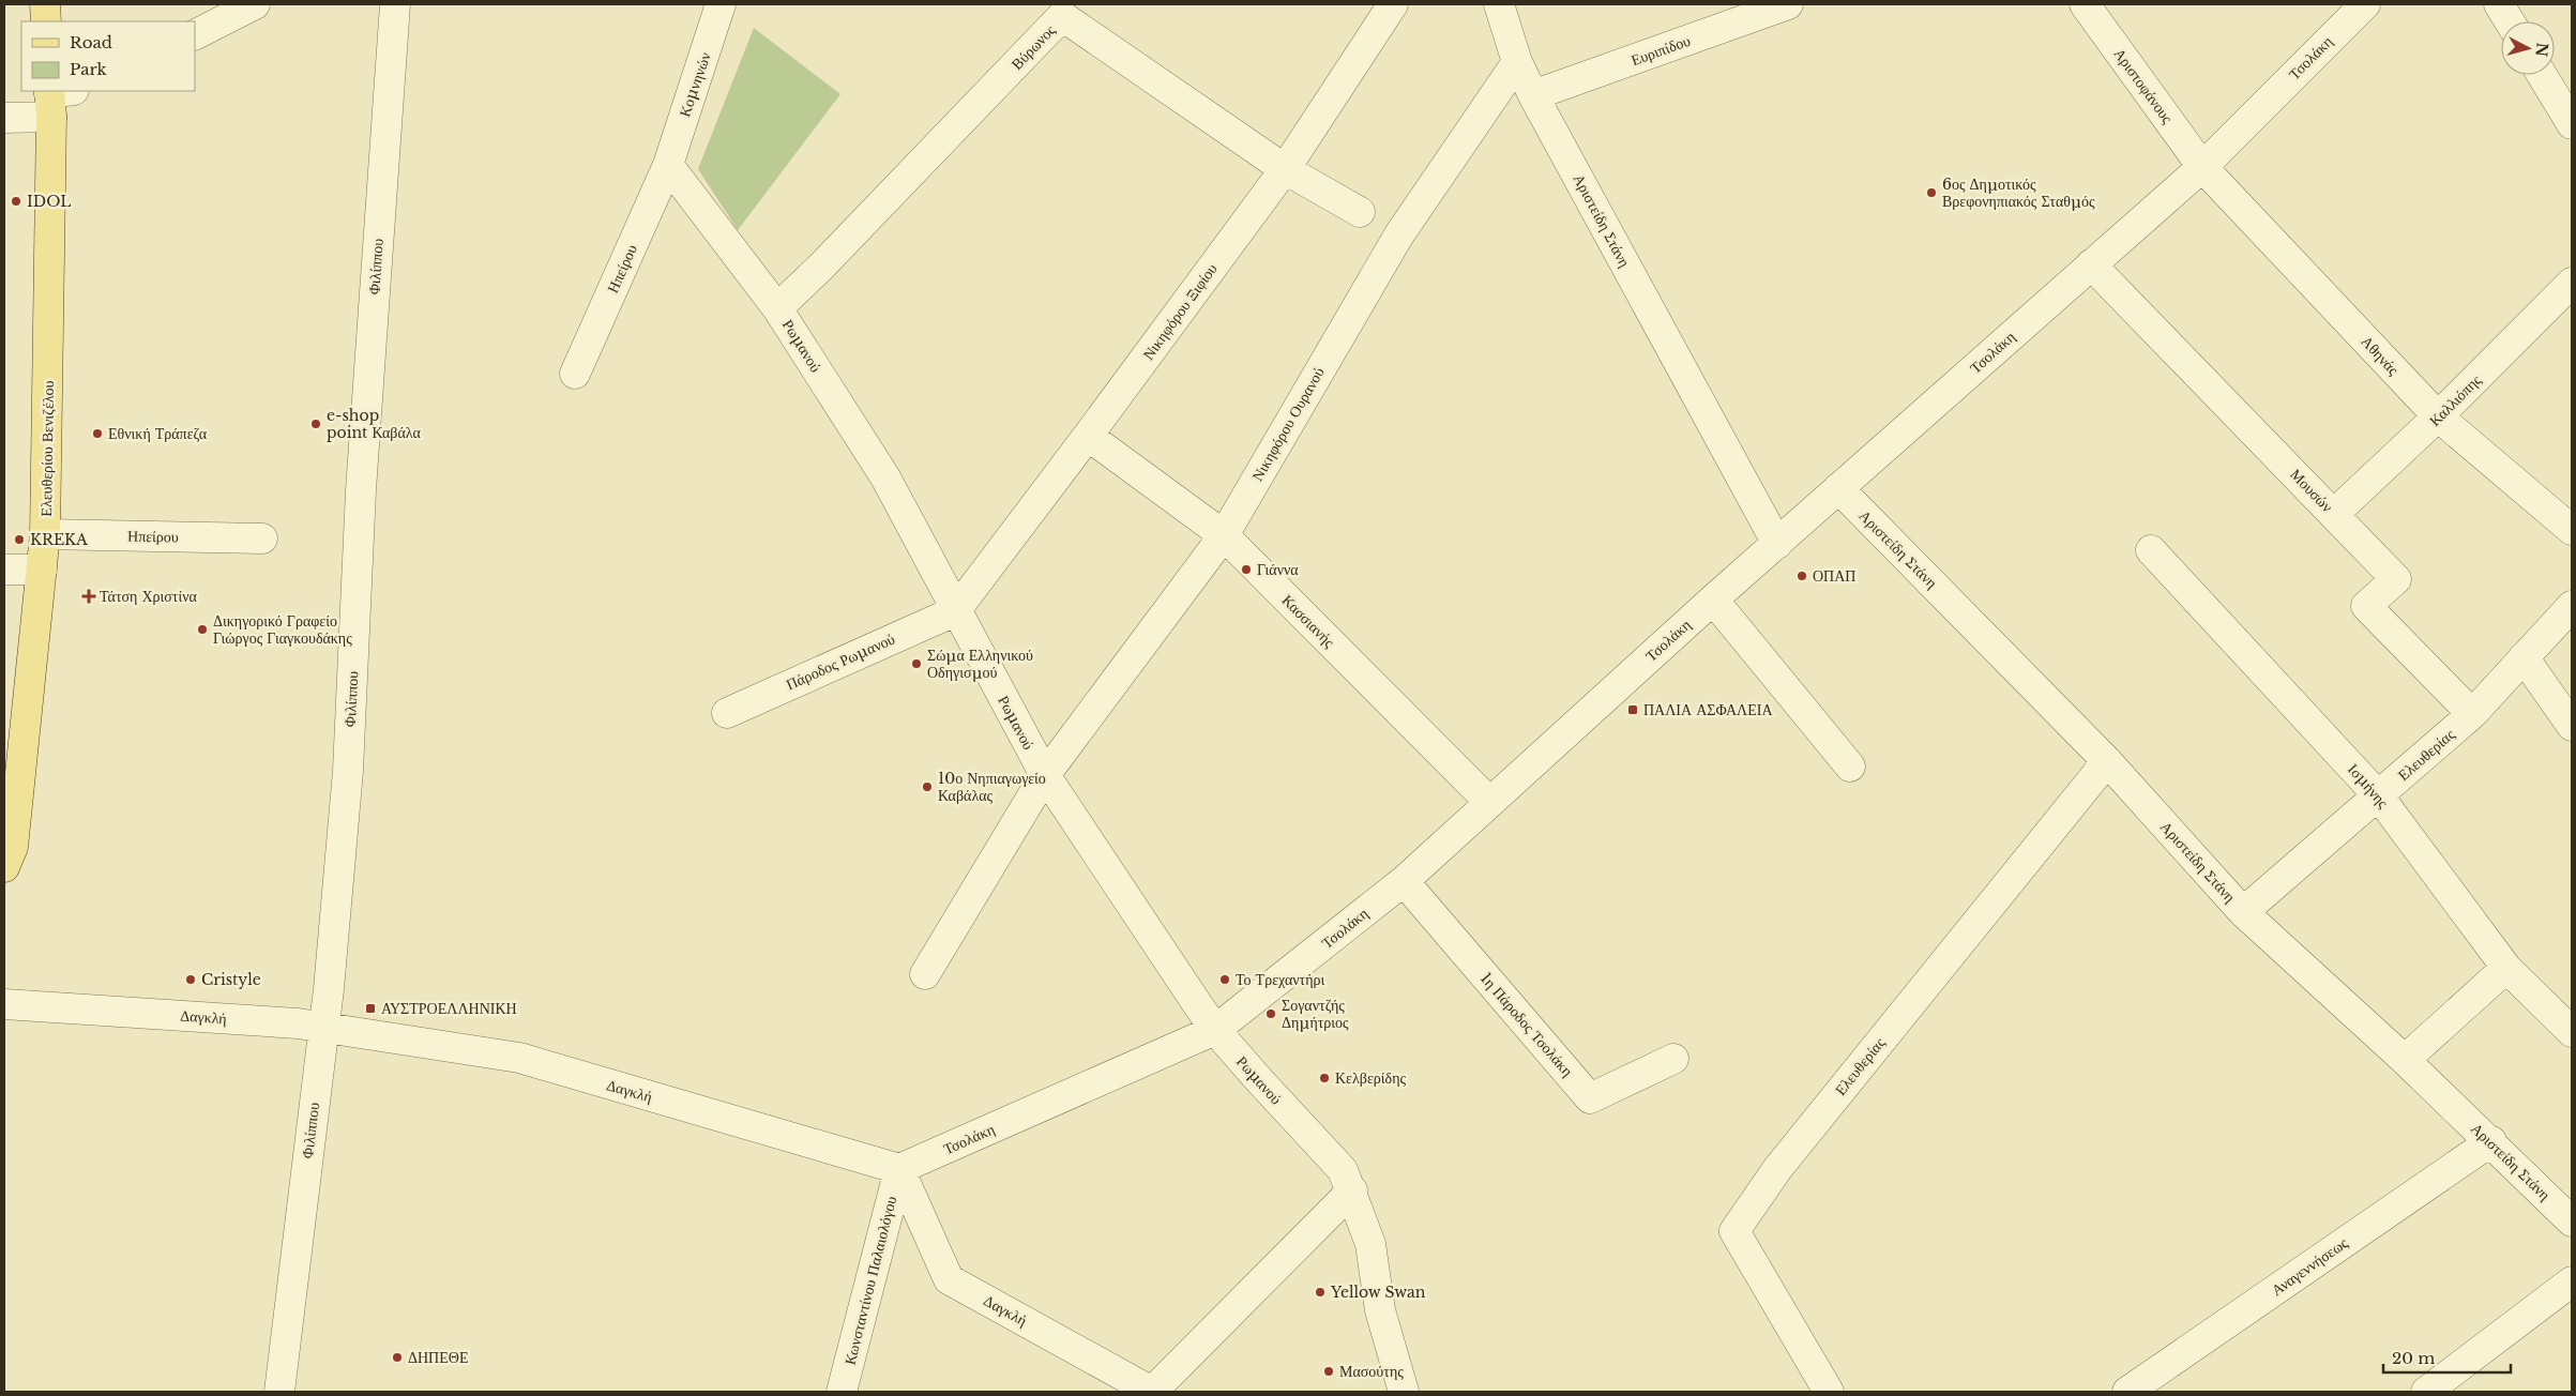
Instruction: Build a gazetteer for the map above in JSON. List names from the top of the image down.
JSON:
{
  "streets": {
    "main road": ["Ελευθερίου Βενιζέλου"],
    "street": [
      "Βύρωνος",
      "Ευριπίδου",
      "Τσολάκη",
      "Κομνηνών",
      "Αριστοφάνους",
      "Αριστείδη Στάνη",
      "Φιλίππου",
      "Ηπείρου",
      "Νικηφόρου Ξιφίου",
      "Ρωμανού",
      "Αθηνάς",
      "Καλλιόπης",
      "Νικηφόρου Ουρανού",
      "Μουσών",
      "Κασσιανής",
      "Πάροδος Ρωμανού",
      "Ελευθερίας",
      "Ισμήνης",
      "Δαγκλή",
      "1η Πάροδος Τσολάκη",
      "Αναγεννήσεως",
      "Κωνσταντίνου Παλαιολόγου"
    ]
  },
  "crossings": [
    ["Βύρωνος", "Νικηφόρου Ξιφίου"],
    ["Βύρωνος", "Ρωμανού"],
    ["Ευριπίδου", "Αριστείδη Στάνη"],
    ["Τσολάκη", "Αριστοφάνους"],
    ["Τσολάκη", "Αριστείδη Στάνη"],
    ["Τσολάκη", "Ρωμανού"],
    ["Τσολάκη", "Αθηνάς"],
    ["Τσολάκη", "Μουσών"],
    ["Τσολάκη", "Κασσιανής"],
    ["Τσολάκη", "Δαγκλή"],
    ["Τσολάκη", "1η Πάροδος Τσολάκη"],
    ["Τσολάκη", "Κωνσταντίνου Παλαιολόγου"],
    ["Κομνηνών", "Ηπείρου"],
    ["Κομνηνών", "Ρωμανού"],
    ["Αριστοφάνους", "Αθηνάς"],
    ["Αριστείδη Στάνη", "Νικηφόρου Ουρανού"],
    ["Αριστείδη Στάνη", "Ελευθερίας"],
    ["Αριστείδη Στάνη", "Αναγεννήσεως"],
    ["Φιλίππου", "Δαγκλή"],
    ["Ηπείρου", "Ρωμανού"],
    ["Ηπείρου", "Ελευθερίου Βενιζέλου"],
    ["Νικηφόρου Ξιφίου", "Ρωμανού"],
    ["Νικηφόρου Ξιφίου", "Κασσιανής"],
    ["Νικηφόρου Ξιφίου", "Πάροδος Ρωμανού"],
    ["Ρωμανού", "Νικηφόρου Ουρανού"],
    ["Ρωμανού", "Πάροδος Ρωμανού"],
    ["Αθηνάς", "Καλλιόπης"],
    ["Καλλιόπης", "Μουσών"],
    ["Νικηφόρου Ουρανού", "Κασσιανής"],
    ["Μουσών", "Ελευθερίας"],
    ["Ελευθερίας", "Ισμήνης"],
    ["Δαγκλή", "Κωνσταντίνου Παλαιολόγου"]
  ],
  "places": {
    "other": [
      "6ος Δημοτικός Βρεφονηπιακός Σταθμός",
      "IDOL",
      "e-shop point Καβάλα",
      "Εθνική Τράπεζα",
      "KREKA",
      "Γιάννα",
      "ΟΠΑΠ",
      "Δικηγορικό Γραφείο Γιώργος Γιαγκουδάκης",
      "Σώμα Ελληνικού Οδηγισμού",
      "10ο Νηπιαγωγείο Καβάλας",
      "Cristyle",
      "Το Τρεχαντήρι",
      "Σογαντζής Δημήτριος",
      "Κελβερίδης",
      "Yellow Swan",
      "ΔΗΠΕΘΕ",
      "Μασούτης"
    ],
    "health": ["Τάτση Χριστίνα"],
    "transit": ["ΠΑΛΙΑ ΑΣΦΑΛΕΙΑ", "ΑΥΣΤΡΟΕΛΛΗΝΙΚΗ"]
  },
  "legend": ["Road", "Park"],
  "scale_bar": "20 m",
  "north": "right"
}
